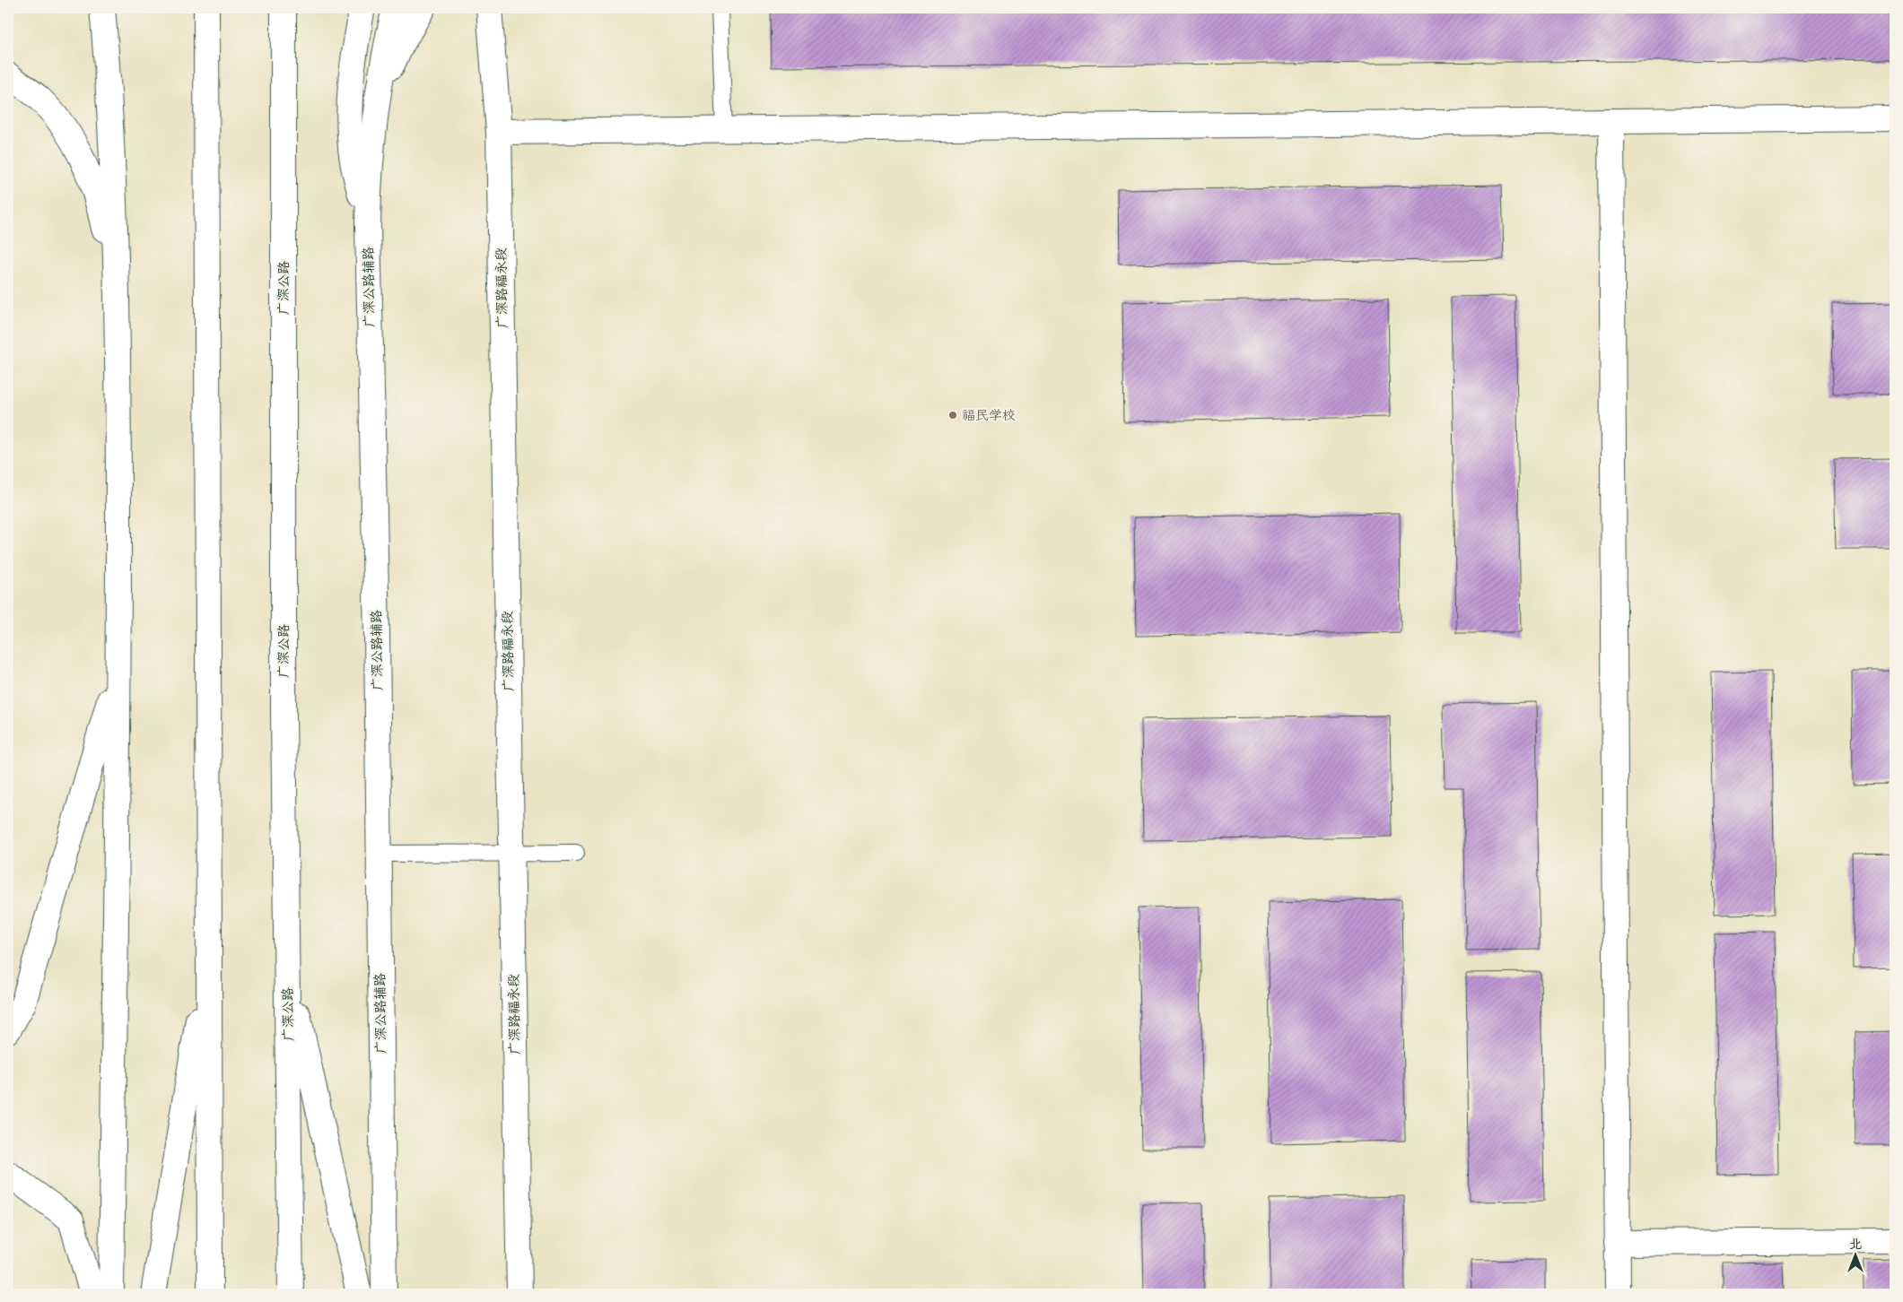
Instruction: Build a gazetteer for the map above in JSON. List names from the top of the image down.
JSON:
{
  "streets": {
    "main road": ["广深公路辅路", "广深公路", "广深路福永段"]
  },
  "places": ["福民学校"],
  "north": "top"
}
